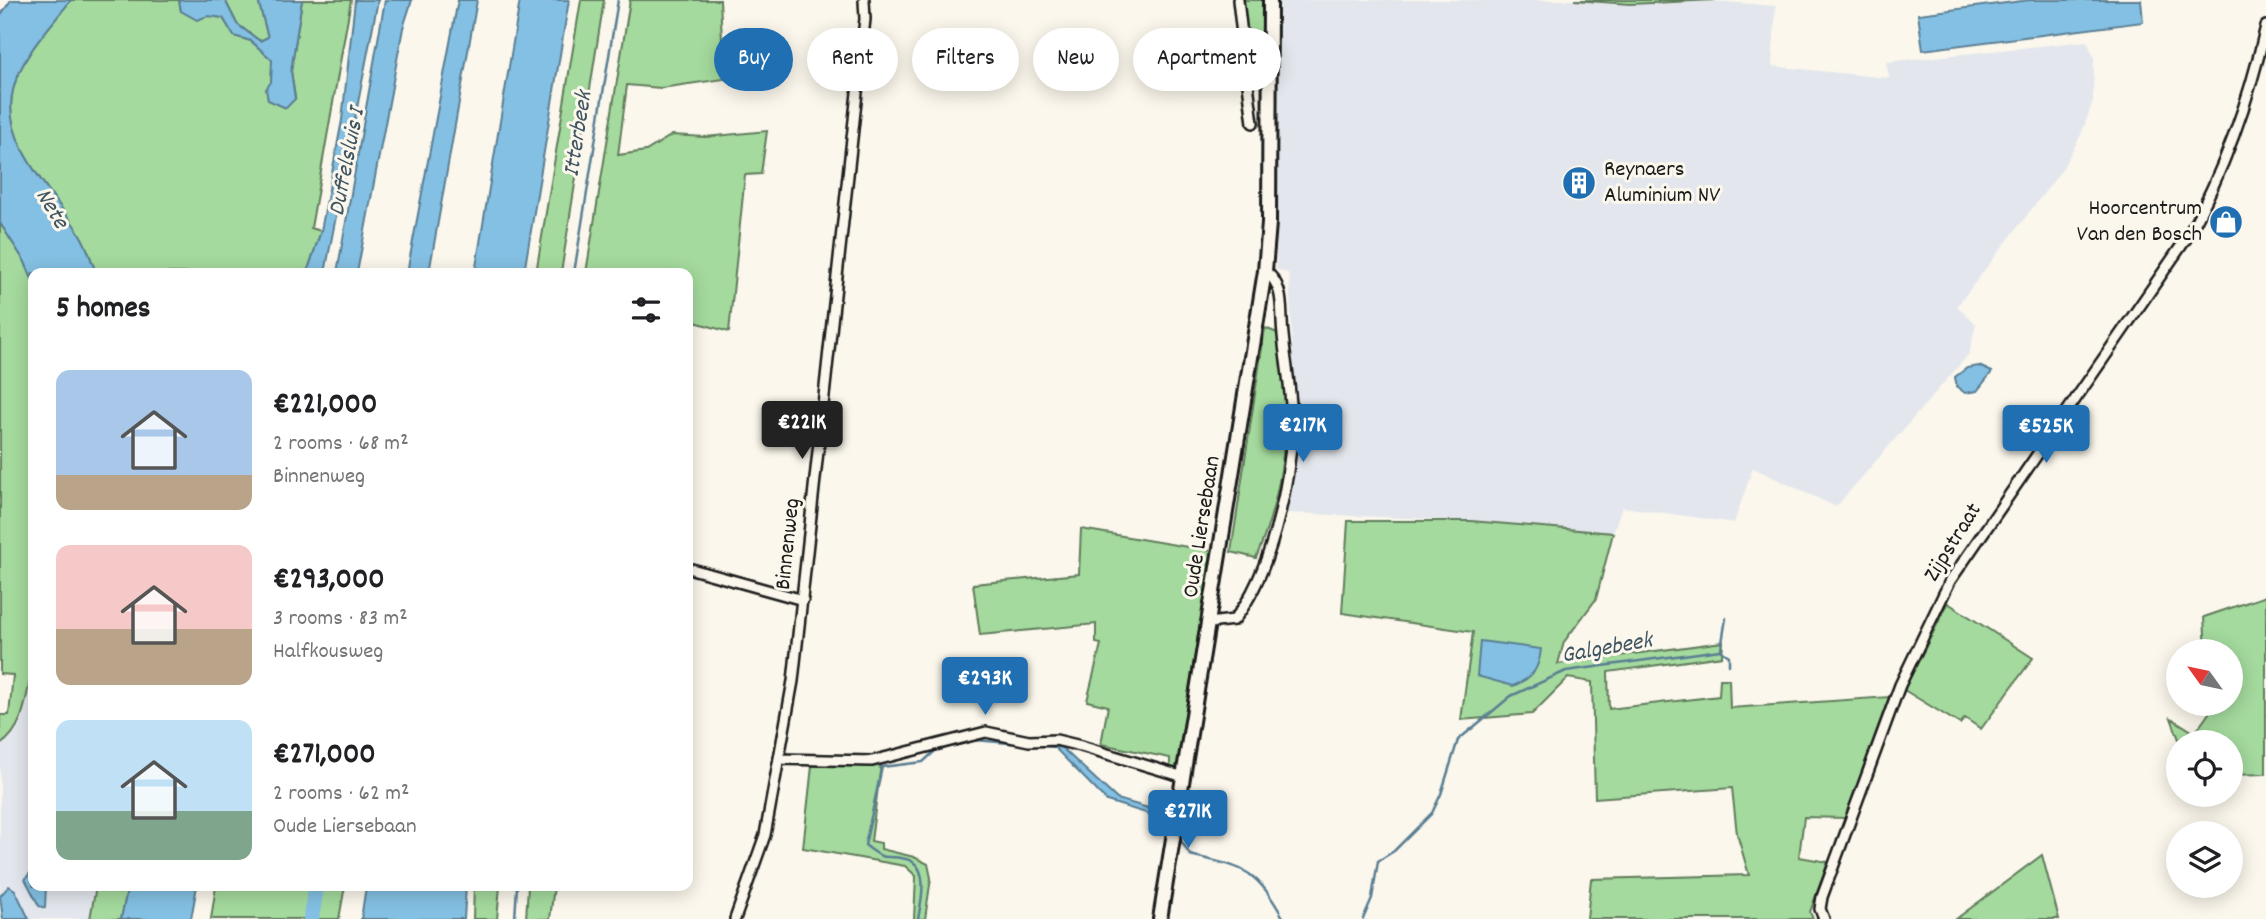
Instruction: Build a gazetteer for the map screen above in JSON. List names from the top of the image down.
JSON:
{
  "streets": {
    "main road": ["Oude Liersebaan"],
    "street": ["Zijpstraat", "Binnenweg"]
  },
  "water": [
    "Itterbeek",
    "Duffelsluis I",
    "Nete",
    "Galgebeek"
  ],
  "places": {
    "building": ["Reynaers Aluminium NV"],
    "shop": ["Hoorcentrum Van den Bosch"]
  },
  "north": "top left",
  "page": {
    "chip": [
      "Buy",
      "Rent",
      "Filters",
      "New",
      "Apartment"
    ],
    "heading": "5 homes",
    "list": [
      {
        "name": "€221,000",
        "note": "2 rooms · 68 m² · Binnenweg"
      },
      {
        "name": "€293,000",
        "note": "3 rooms · 83 m² · Halfkousweg"
      },
      {
        "name": "€271,000",
        "note": "2 rooms · 62 m² · Oude Liersebaan"
      }
    ],
    "price": [
      "€221K",
      "€217K",
      "€525K",
      "€293K",
      "€271K"
    ]
  }
}
